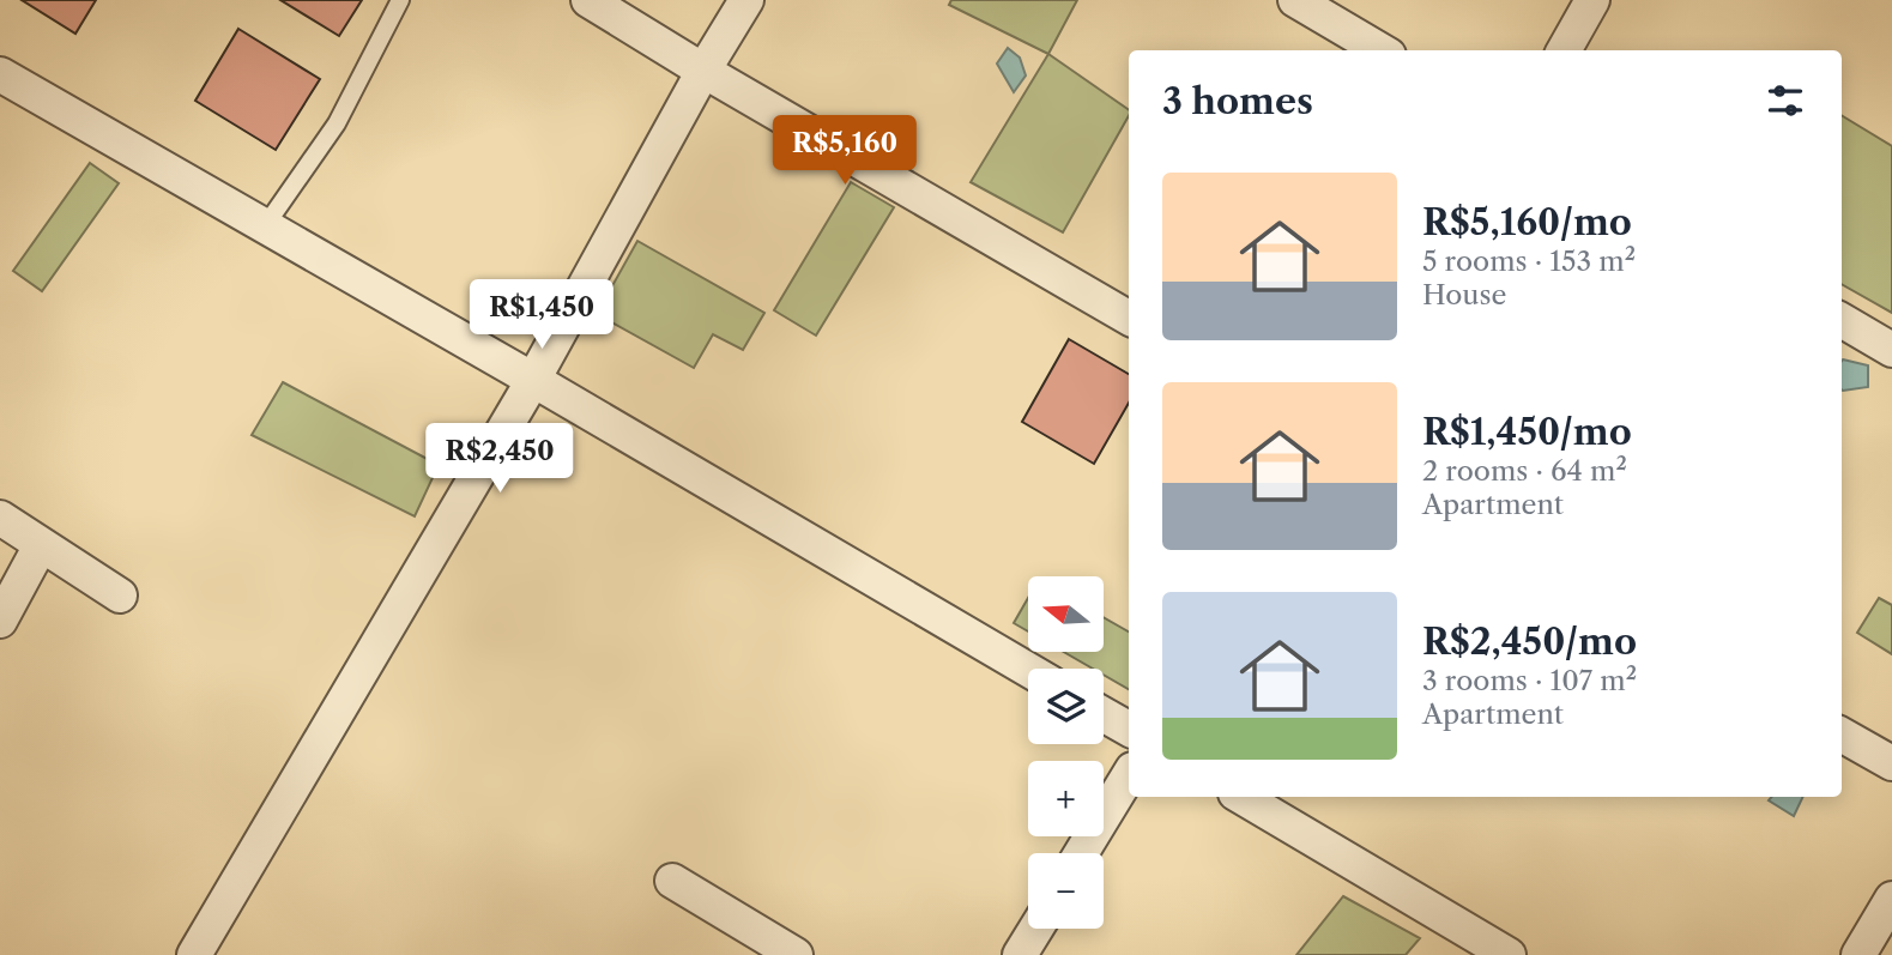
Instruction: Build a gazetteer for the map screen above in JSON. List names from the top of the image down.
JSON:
{
  "north": "left",
  "page": {
    "heading": "3 homes",
    "price": ["R$5,160", "R$1,450", "R$2,450"],
    "list": [
      {
        "name": "R$5,160/mo",
        "note": "5 rooms · 153 m² · House"
      },
      {
        "name": "R$1,450/mo",
        "note": "2 rooms · 64 m² · Apartment"
      },
      {
        "name": "R$2,450/mo",
        "note": "3 rooms · 107 m² · Apartment"
      }
    ],
    "map_buttons": ["+", "−"]
  }
}
